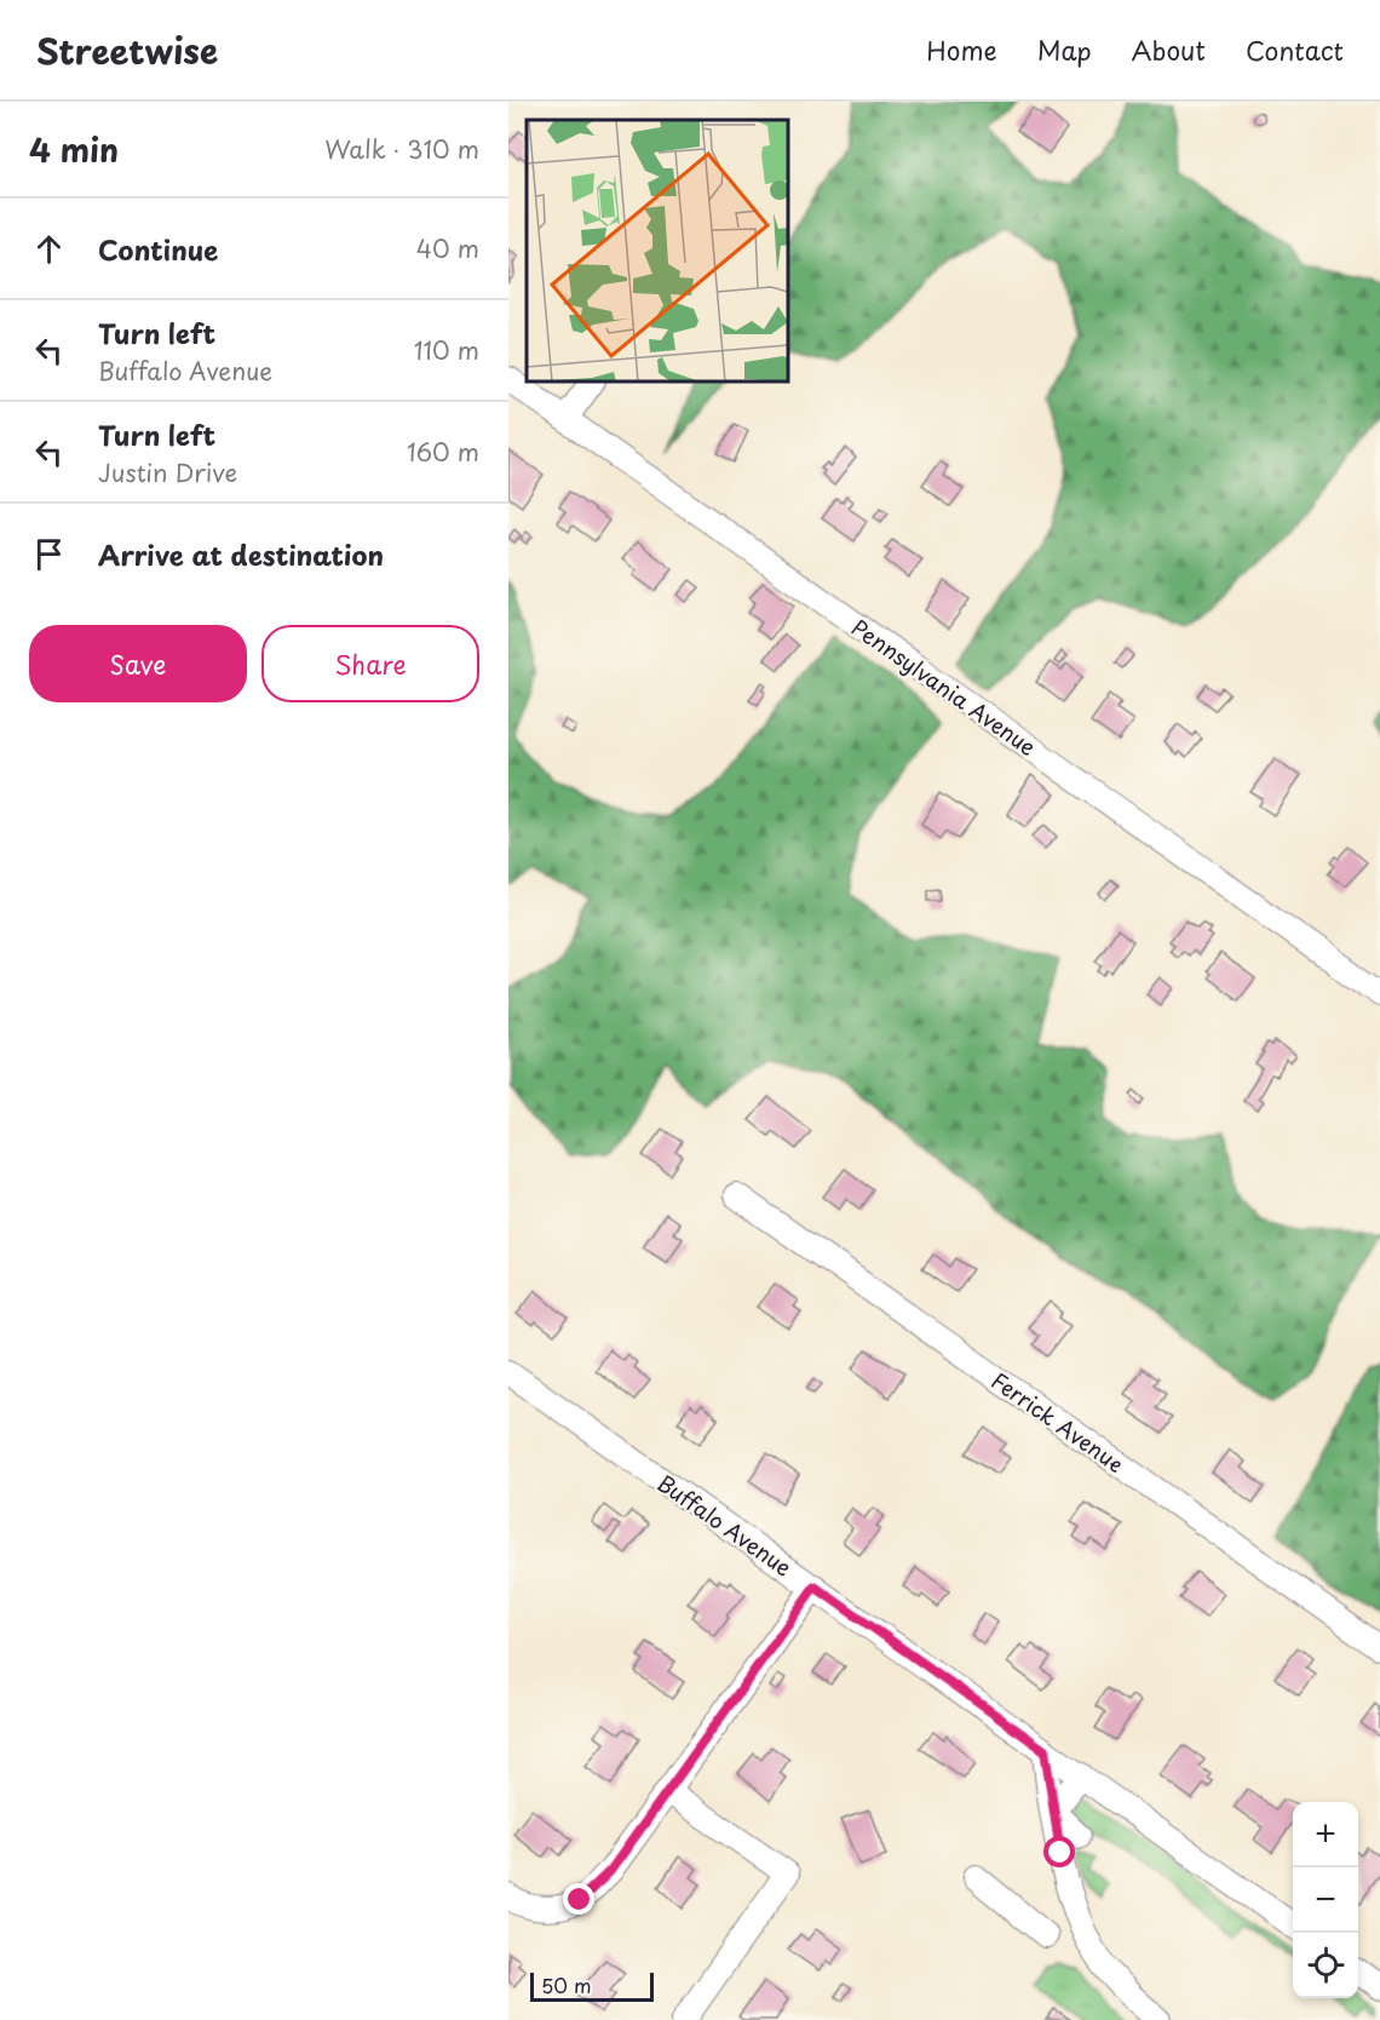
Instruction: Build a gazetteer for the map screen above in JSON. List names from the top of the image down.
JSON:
{
  "streets": {
    "street": ["Pennsylvania Avenue", "Ferrick Avenue", "Buffalo Avenue"]
  },
  "scale_bar": "50 m",
  "page": {
    "header": "Streetwise",
    "nav": [
      "Home",
      "Map",
      "About",
      "Contact"
    ],
    "heading": ["4 min", "Walk · 310 m"],
    "list": [
      ["Continue", "40 m"],
      ["Turn left", "Buffalo Avenue", "110 m"],
      ["Turn left", "Justin Drive", "160 m"],
      "Arrive at destination"
    ],
    "buttons": ["Save", "Share"],
    "map_buttons": ["+", "−"],
    "scale": "50 m"
  }
}
